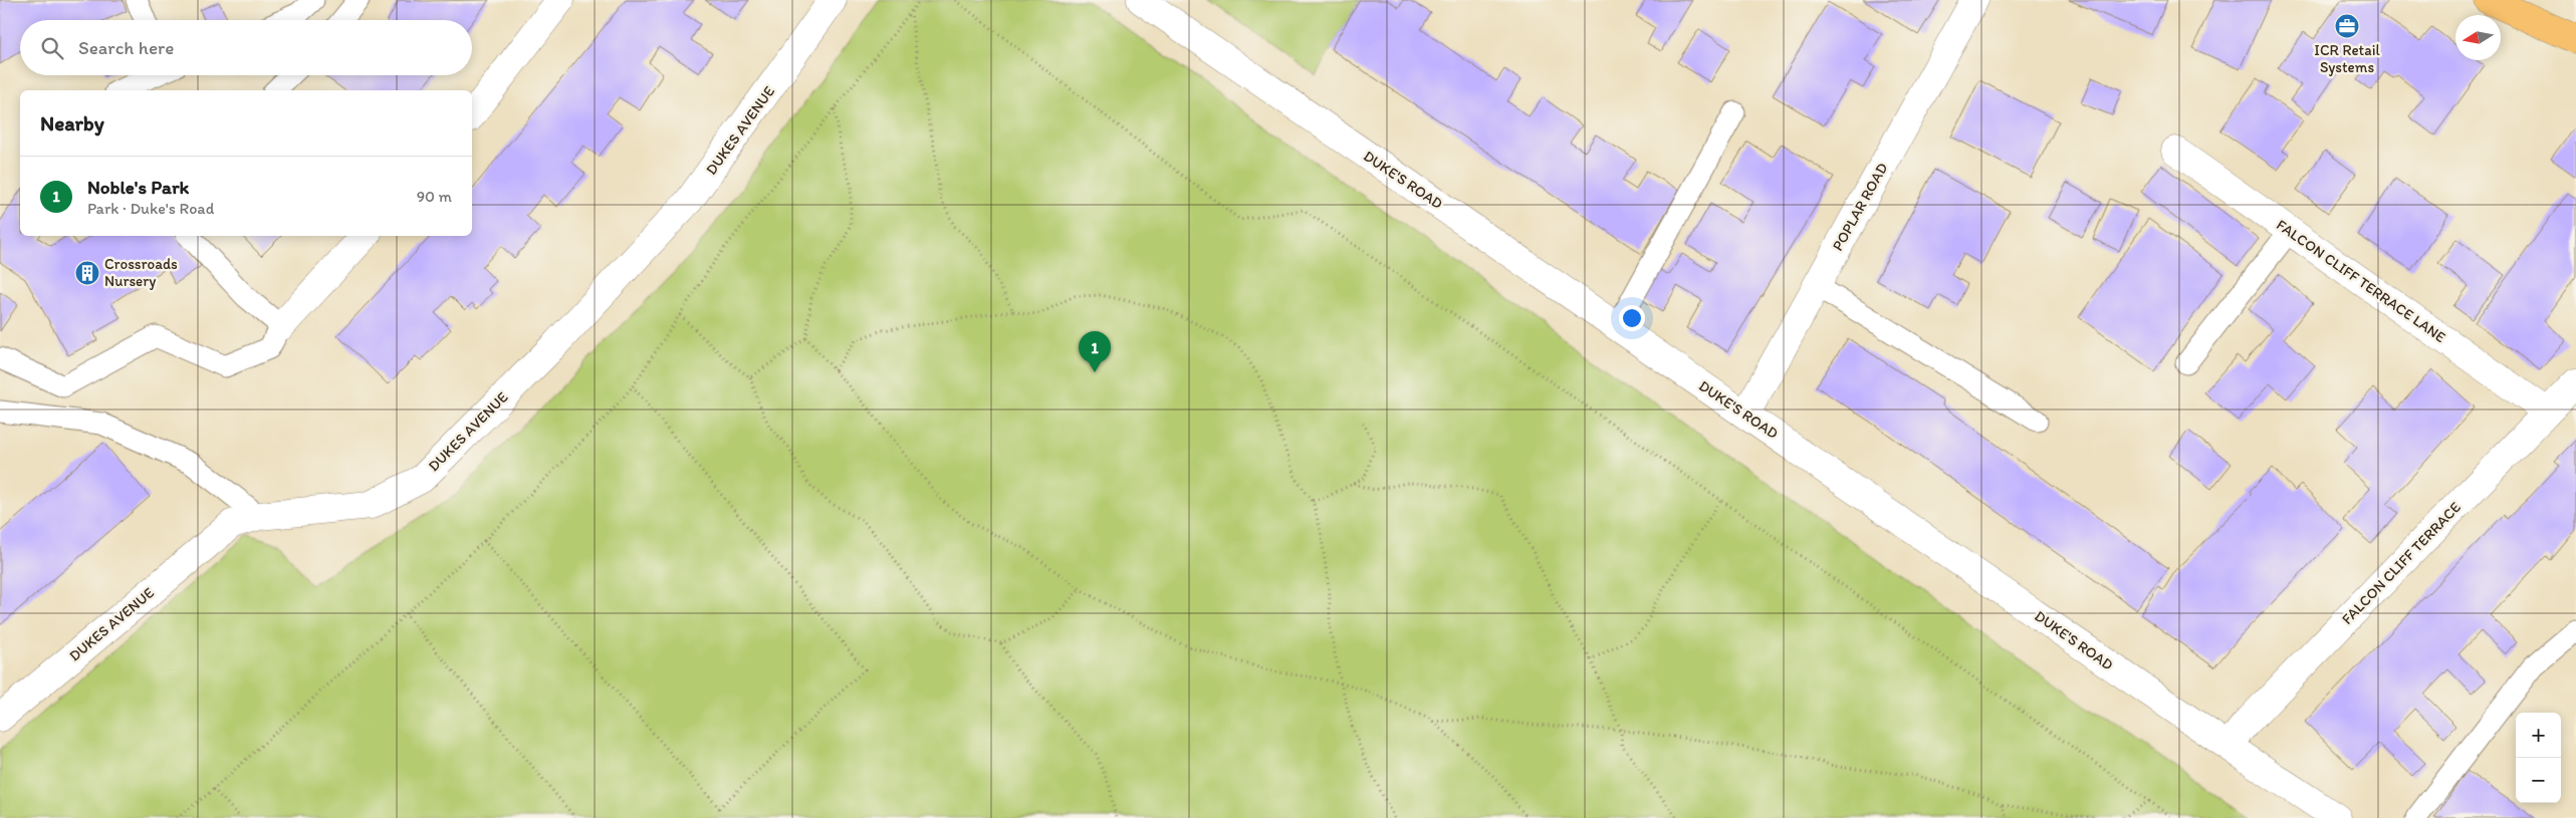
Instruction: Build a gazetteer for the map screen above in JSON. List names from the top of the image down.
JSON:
{
  "streets": {
    "street": [
      "DUKES AVENUE",
      "DUKE'S ROAD",
      "POPLAR ROAD",
      "FALCON CLIFF TERRACE LANE",
      "FALCON CLIFF TERRACE"
    ]
  },
  "crossings": [
    ["DUKE'S ROAD", "POPLAR ROAD"],
    ["DUKE'S ROAD", "FALCON CLIFF TERRACE"],
    ["FALCON CLIFF TERRACE LANE", "FALCON CLIFF TERRACE"]
  ],
  "places": {
    "office": ["ICR Retail Systems"],
    "building": ["Crossroads Nursery"]
  },
  "north": "left",
  "page": {
    "search": "Search here",
    "heading": "Nearby",
    "list": [
      {
        "mark": "1",
        "name": "Noble's Park",
        "note": "Park · Duke's Road",
        "value": "90 m"
      }
    ],
    "pins": "1",
    "map_buttons": ["+", "−"]
  }
}
